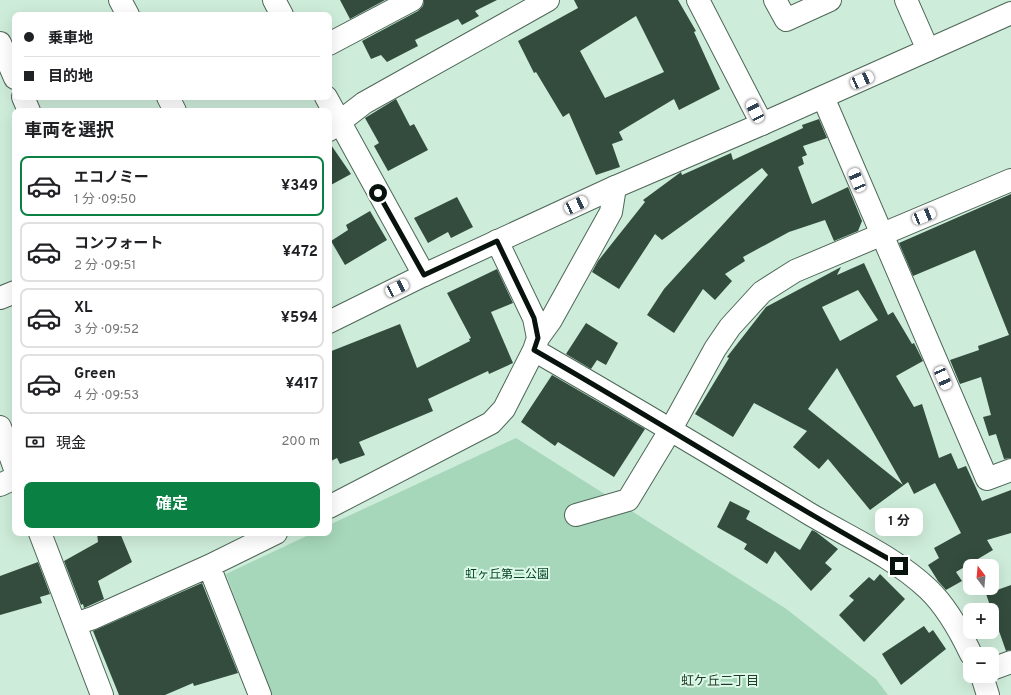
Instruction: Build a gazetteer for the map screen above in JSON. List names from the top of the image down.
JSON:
{
  "districts": ["虹ケ丘二丁目"],
  "parks": ["虹ヶ丘第二公園"],
  "north": "top",
  "page": {
    "banner": ["乗車地", "目的地"],
    "heading": "車両を選択",
    "list": [
      {
        "name": "エコノミー",
        "note": "1 分 · 09:50",
        "value": "¥349"
      },
      {
        "name": "コンフォート",
        "note": "2 分 · 09:51",
        "value": "¥472"
      },
      {
        "name": "XL",
        "note": "3 分 · 09:52",
        "value": "¥594"
      },
      {
        "name": "Green",
        "note": "4 分 · 09:53",
        "value": "¥417"
      }
    ],
    "pay": ["現金", "200 m"],
    "buttons": "確定",
    "bubble": "1 分",
    "map_buttons": ["+", "−"]
  }
}
